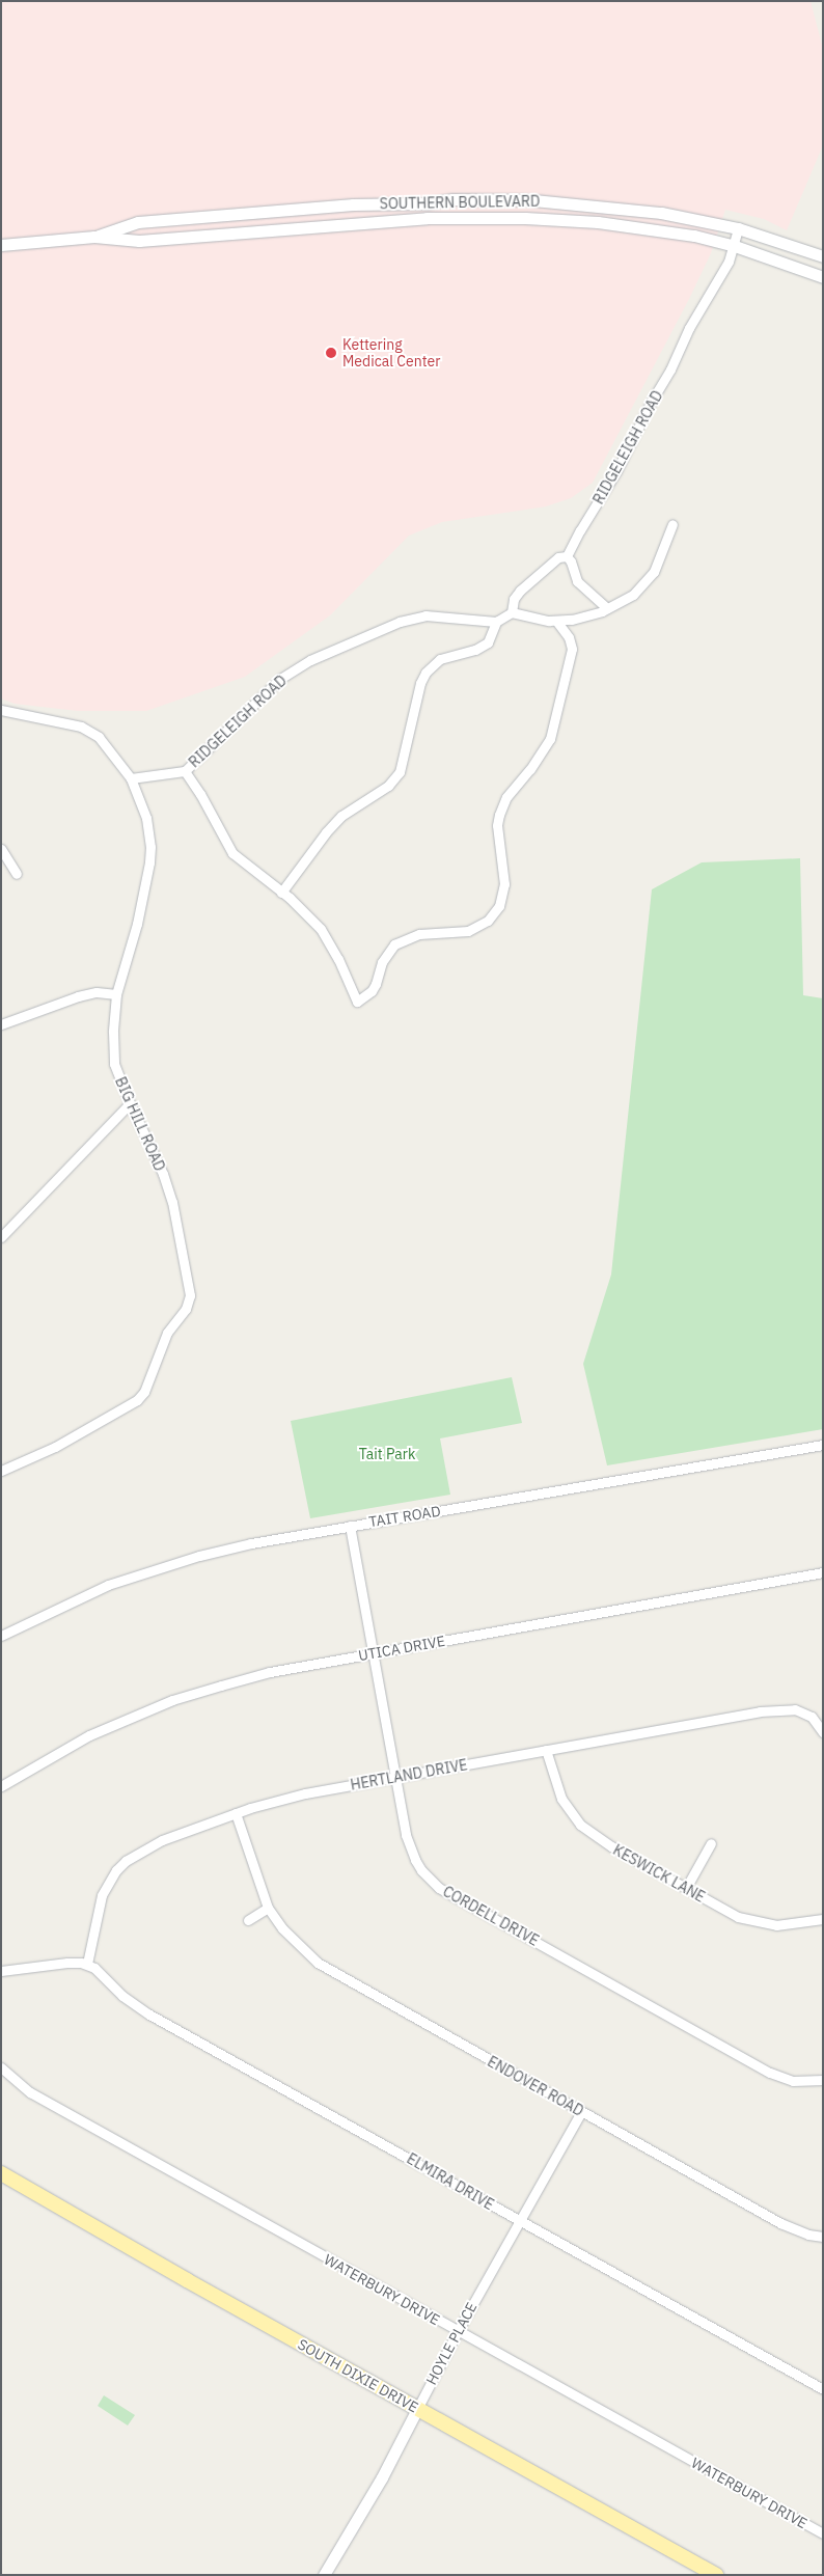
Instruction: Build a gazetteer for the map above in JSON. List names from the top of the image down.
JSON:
{
  "streets": {
    "main road": ["SOUTH DIXIE DRIVE"],
    "street": [
      "SOUTHERN BOULEVARD",
      "RIDGELEIGH ROAD",
      "BIG HILL ROAD",
      "TAIT ROAD",
      "UTICA DRIVE",
      "HERTLAND DRIVE",
      "KESWICK LANE",
      "CORDELL DRIVE",
      "ENDOVER ROAD",
      "ELMIRA DRIVE",
      "WATERBURY DRIVE",
      "HOYLE PLACE"
    ]
  },
  "crossings": [
    ["SOUTHERN BOULEVARD", "RIDGELEIGH ROAD"],
    ["TAIT ROAD", "CORDELL DRIVE"],
    ["UTICA DRIVE", "CORDELL DRIVE"],
    ["HERTLAND DRIVE", "KESWICK LANE"],
    ["HERTLAND DRIVE", "CORDELL DRIVE"],
    ["HERTLAND DRIVE", "ENDOVER ROAD"],
    ["HERTLAND DRIVE", "ELMIRA DRIVE"],
    ["ENDOVER ROAD", "HOYLE PLACE"],
    ["ELMIRA DRIVE", "HOYLE PLACE"],
    ["WATERBURY DRIVE", "HOYLE PLACE"],
    ["HOYLE PLACE", "SOUTH DIXIE DRIVE"]
  ],
  "parks": ["Tait Park"],
  "places": ["Kettering Medical Center"]
}
